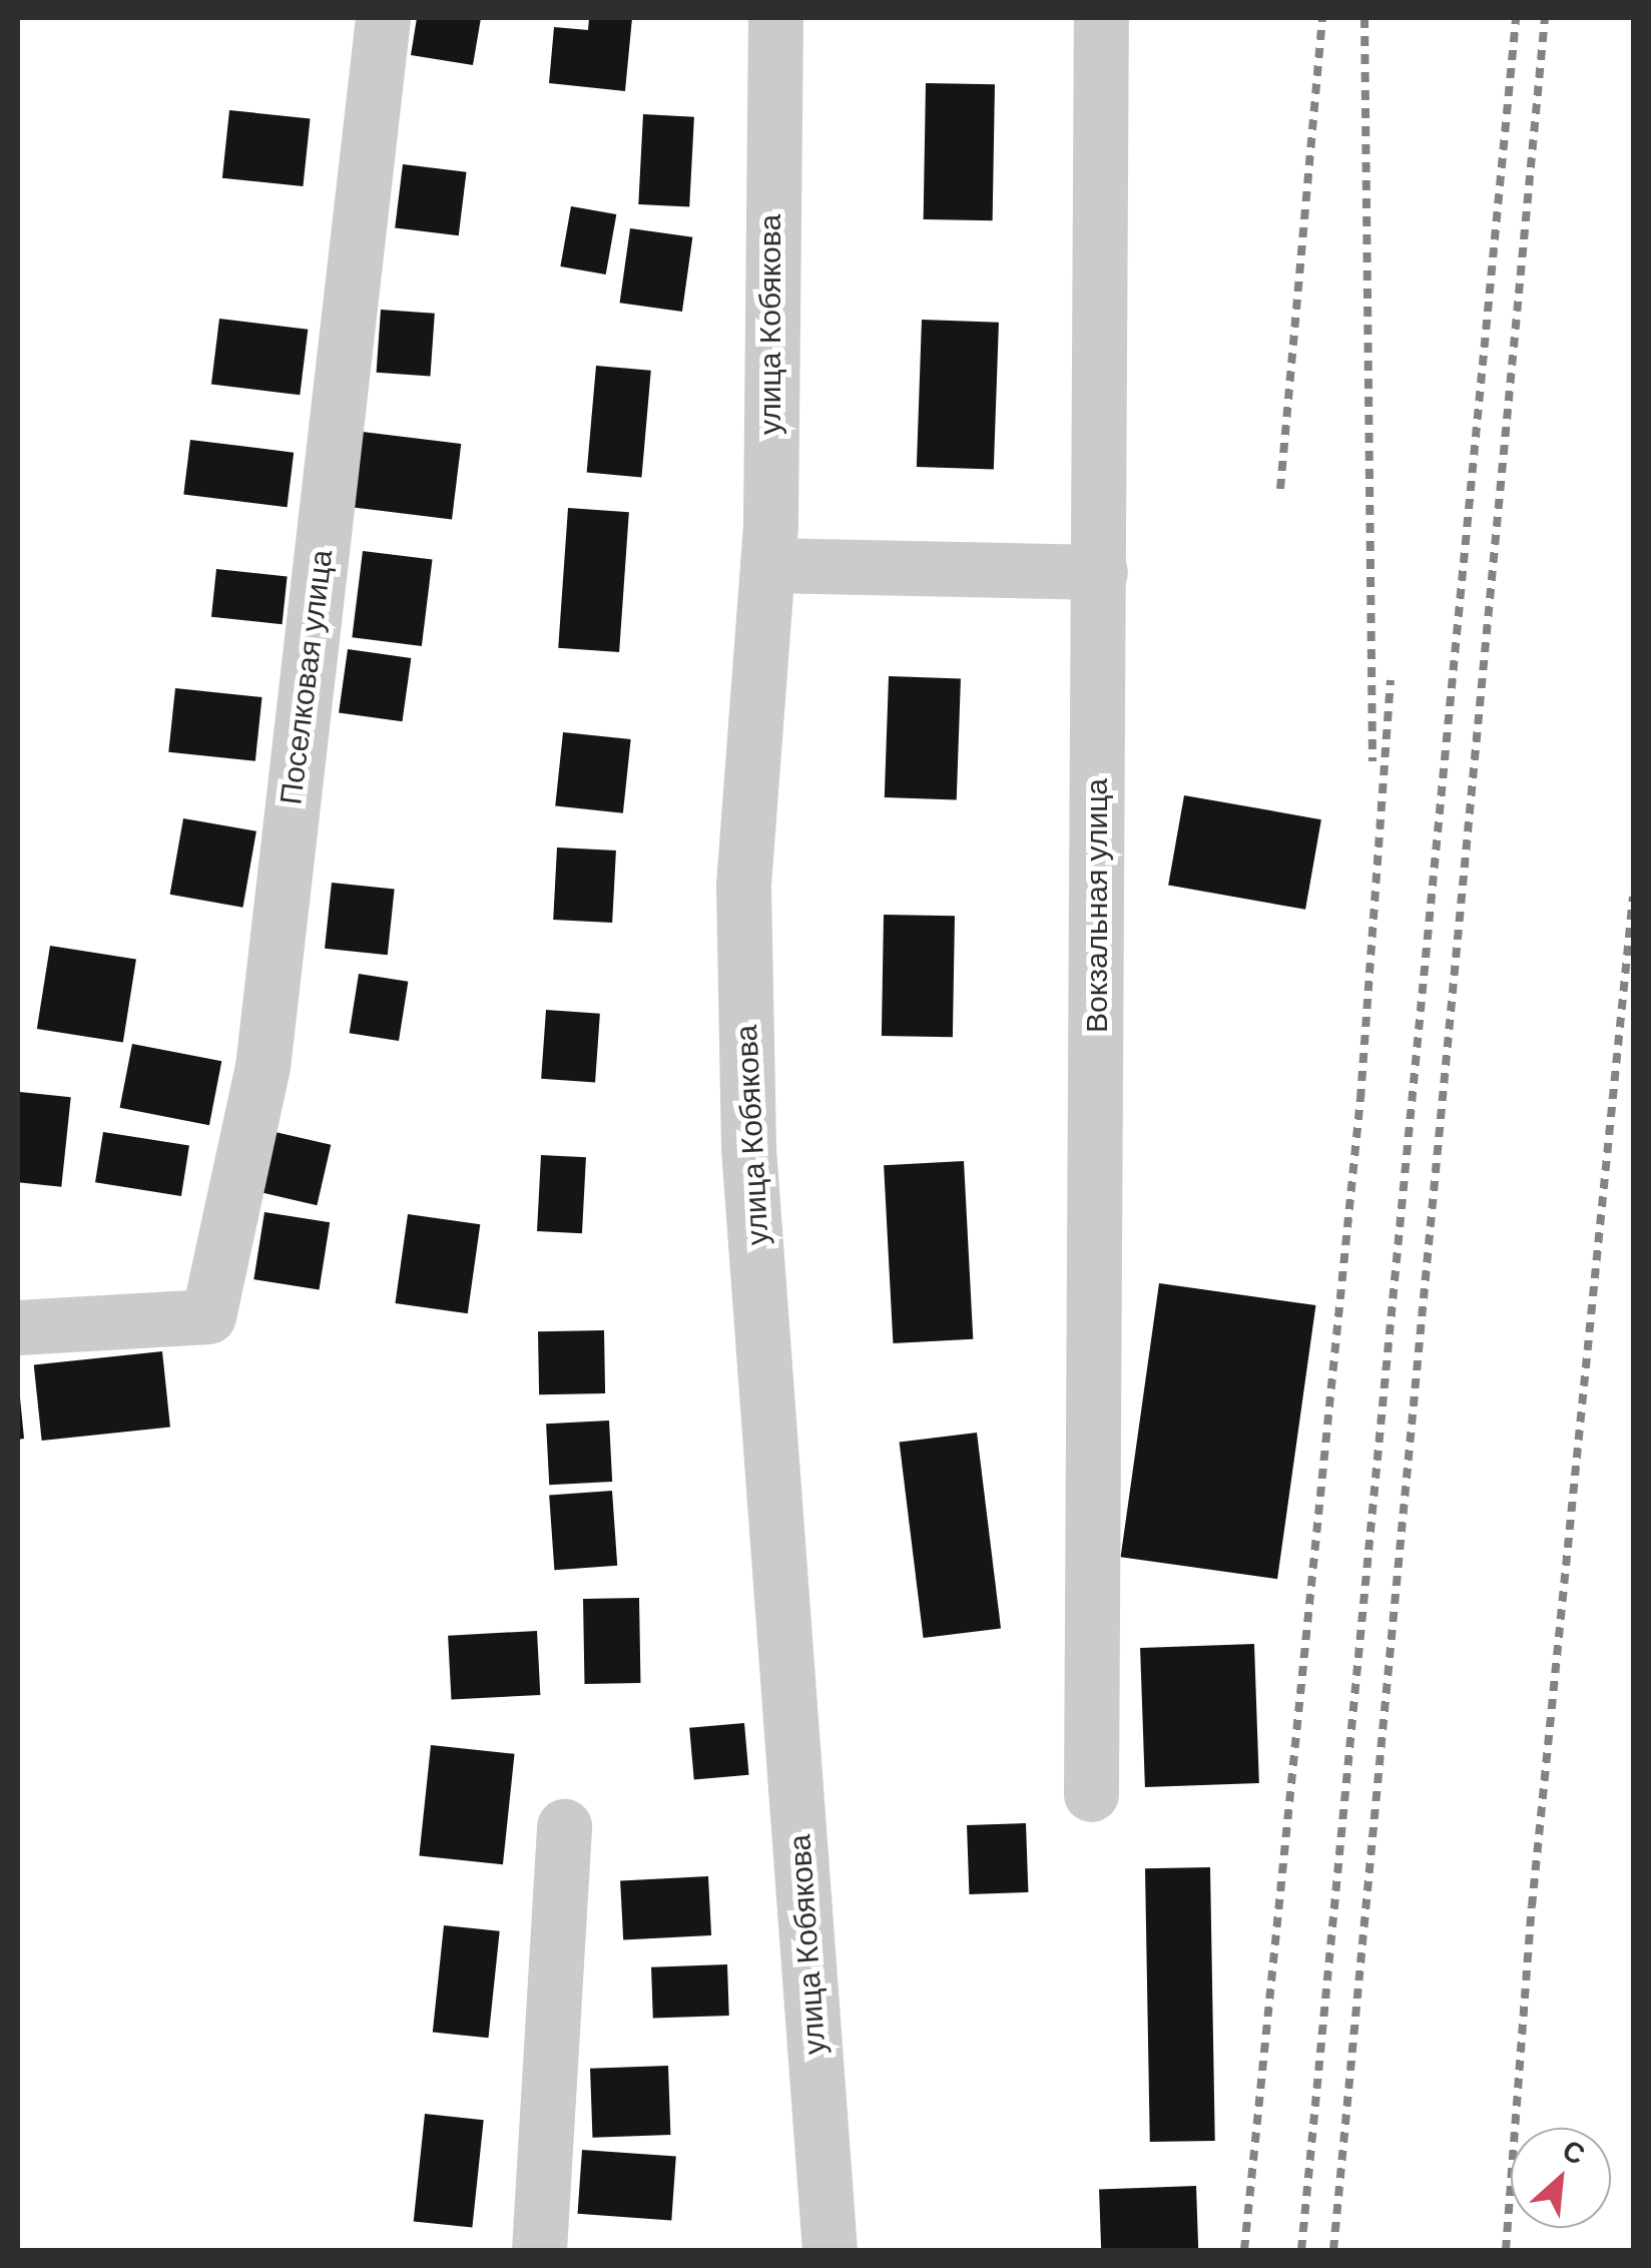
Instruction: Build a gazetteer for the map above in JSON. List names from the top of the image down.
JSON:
{
  "streets": {
    "street": ["улица Кобякова", "Поселковая улица", "Вокзальная улица"]
  },
  "north": "top right"
}
